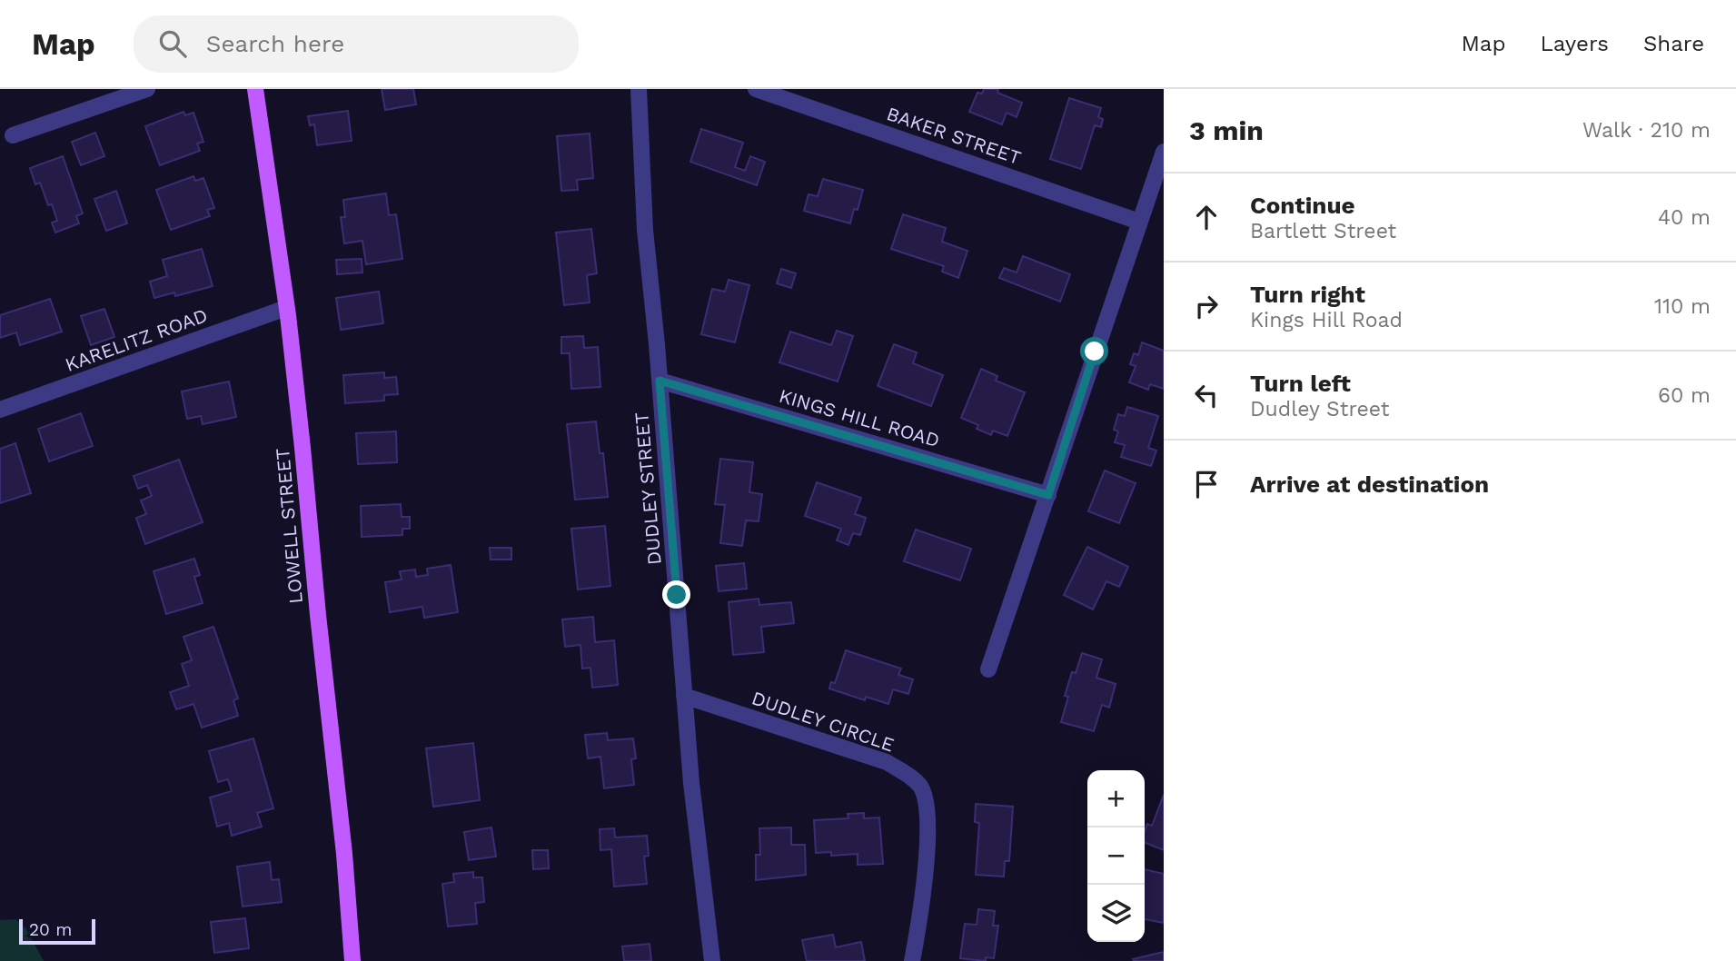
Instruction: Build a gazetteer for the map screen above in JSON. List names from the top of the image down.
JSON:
{
  "streets": {
    "main road": ["LOWELL STREET"],
    "street": [
      "BAKER STREET",
      "KARELITZ ROAD",
      "KINGS HILL ROAD",
      "DUDLEY STREET",
      "DUDLEY CIRCLE"
    ]
  },
  "crossings": [
    ["KARELITZ ROAD", "LOWELL STREET"],
    ["KINGS HILL ROAD", "DUDLEY STREET"],
    ["DUDLEY STREET", "DUDLEY CIRCLE"]
  ],
  "scale_bar": "20 m",
  "page": {
    "header": "Map",
    "search": "Search here",
    "nav": ["Map", "Layers", "Share"],
    "heading": ["3 min", "Walk · 210 m"],
    "list": [
      ["Continue", "Bartlett Street", "40 m"],
      ["Turn right", "Kings Hill Road", "110 m"],
      ["Turn left", "Dudley Street", "60 m"],
      "Arrive at destination"
    ],
    "map_buttons": ["+", "−"],
    "scale": "20 m"
  }
}
